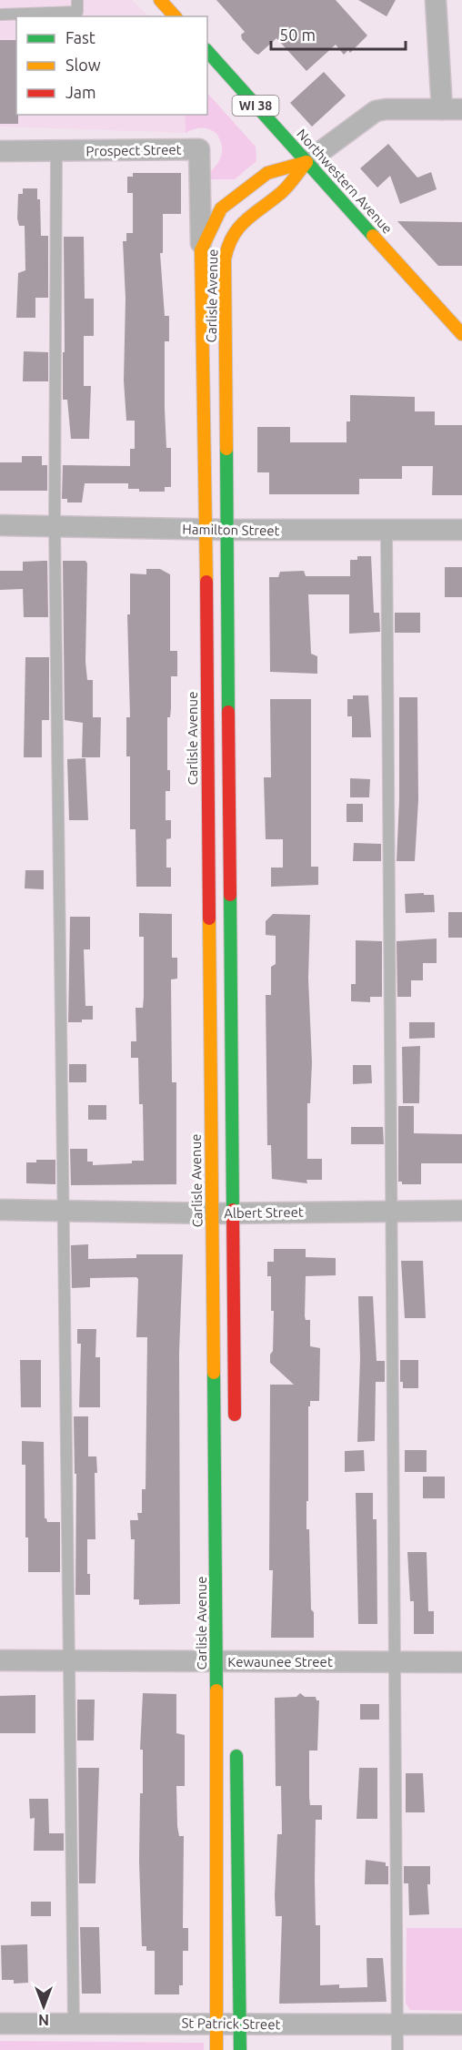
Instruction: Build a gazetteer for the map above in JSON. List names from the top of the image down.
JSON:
{
  "streets": {
    "street": [
      "WI 38",
      "Prospect Street",
      "Northwestern Avenue",
      "Carlisle Avenue",
      "Hamilton Street",
      "Albert Street",
      "Kewaunee Street",
      "St Patrick Street"
    ]
  },
  "crossings": [
    ["Prospect Street", "Carlisle Avenue"],
    ["Northwestern Avenue", "Carlisle Avenue"],
    ["Carlisle Avenue", "Hamilton Street"],
    ["Carlisle Avenue", "Albert Street"],
    ["Carlisle Avenue", "Kewaunee Street"],
    ["Carlisle Avenue", "St Patrick Street"]
  ],
  "legend": ["Fast", "Slow", "Jam"],
  "scale_bar": "50 m",
  "north": "bottom"
}
